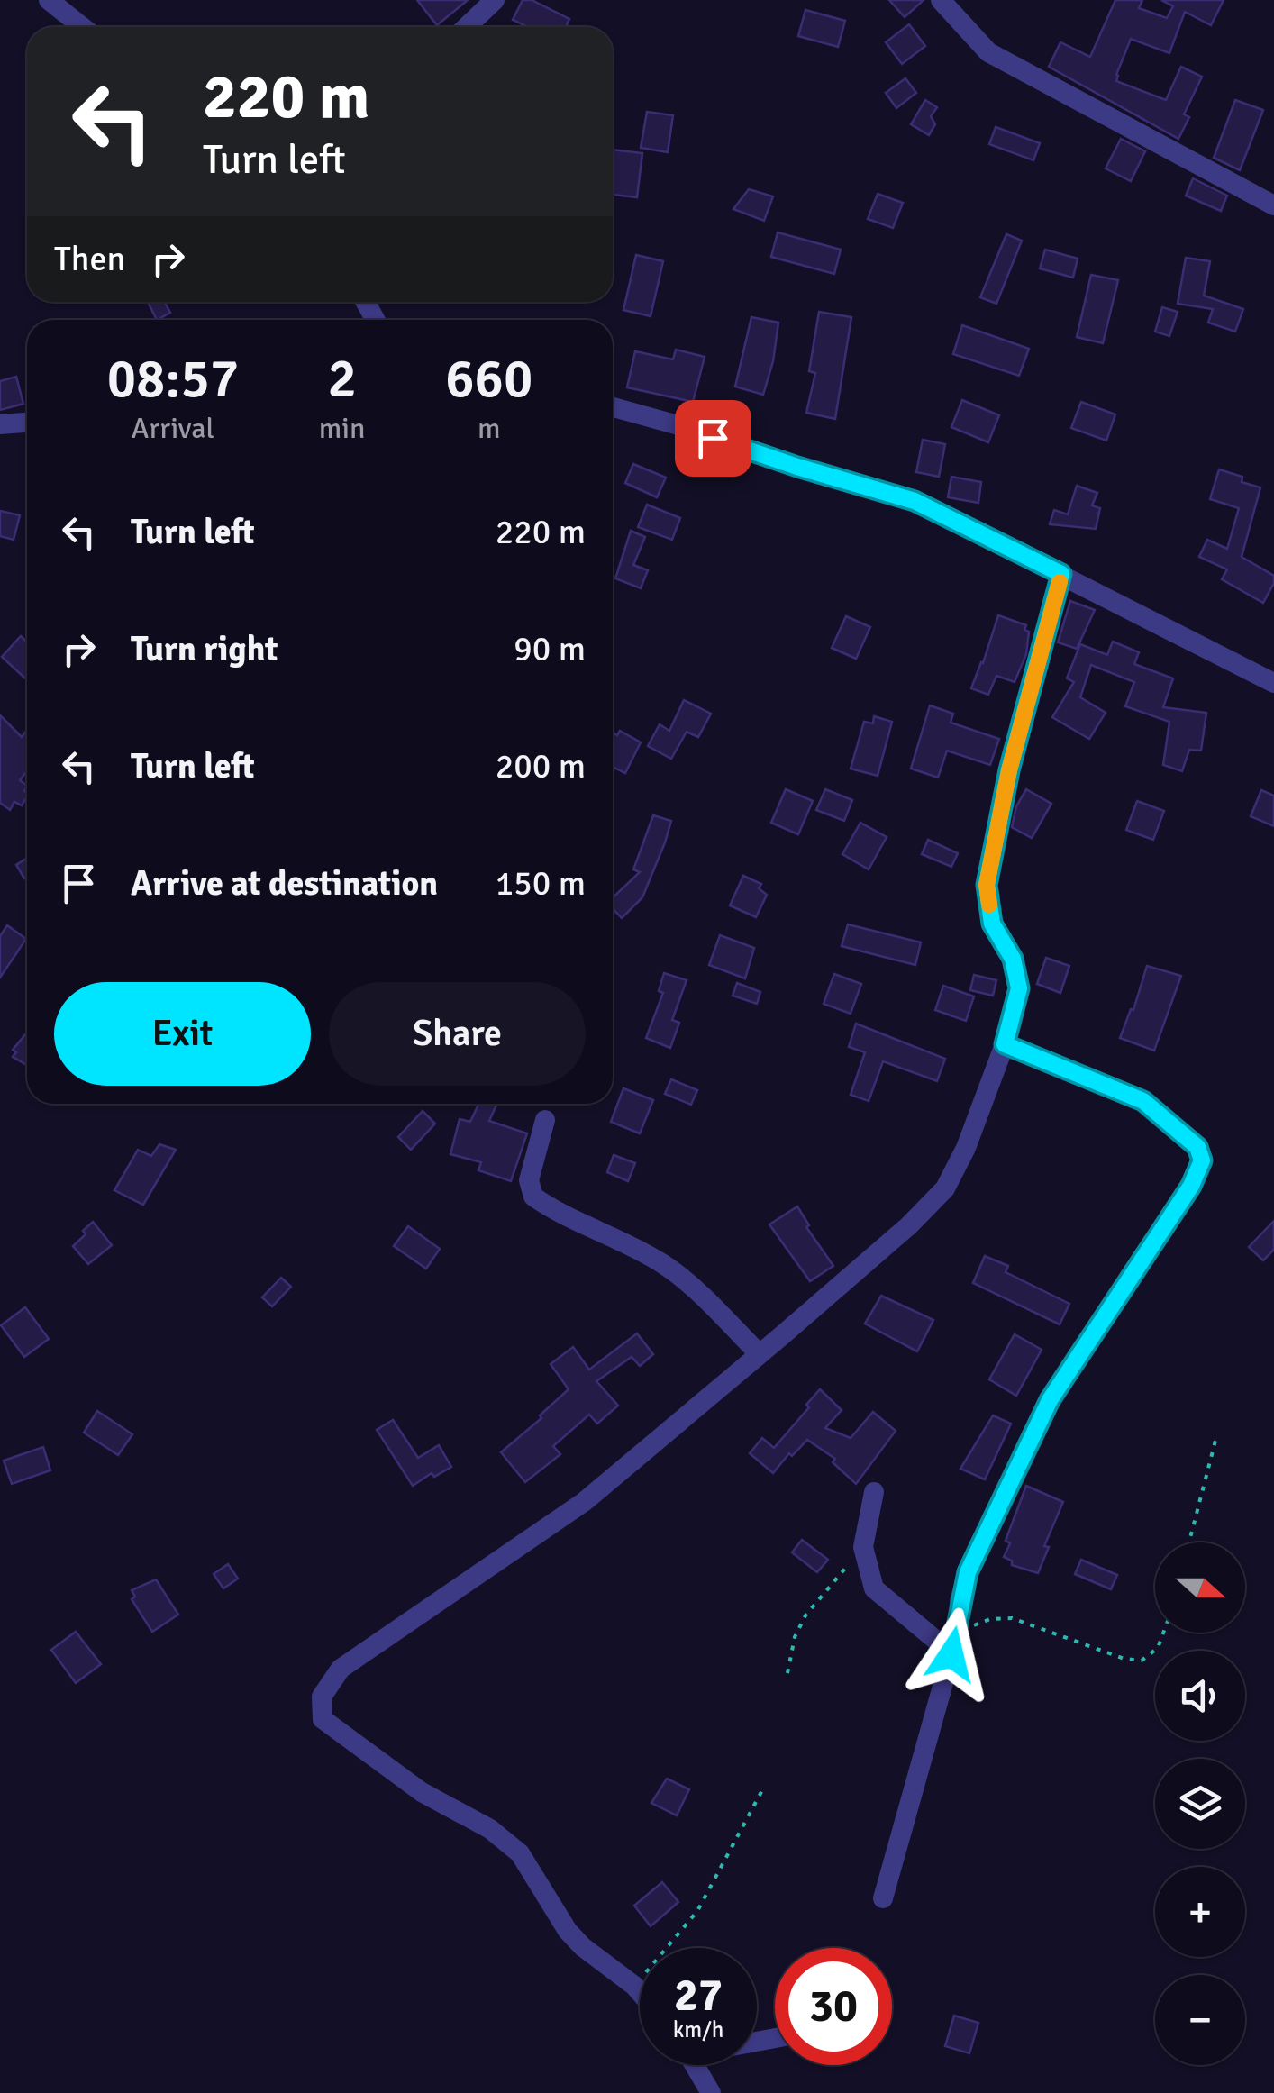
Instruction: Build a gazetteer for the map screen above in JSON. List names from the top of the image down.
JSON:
{
  "north": "right",
  "page": {
    "turn": ["220 m", "Turn left"],
    "then": "Then",
    "eta": [
      "08:57",
      "Arrival",
      "2",
      "min",
      "660",
      "m"
    ],
    "list": [
      {
        "name": "Turn left",
        "value": "220 m"
      },
      {
        "name": "Turn right",
        "value": "90 m"
      },
      {
        "name": "Turn left",
        "value": "200 m"
      },
      {
        "name": "Arrive at destination",
        "value": "150 m"
      }
    ],
    "buttons": ["Exit", "Share"],
    "map_buttons": ["+", "−"],
    "speed": "27 km/h",
    "limit": "30"
  }
}
